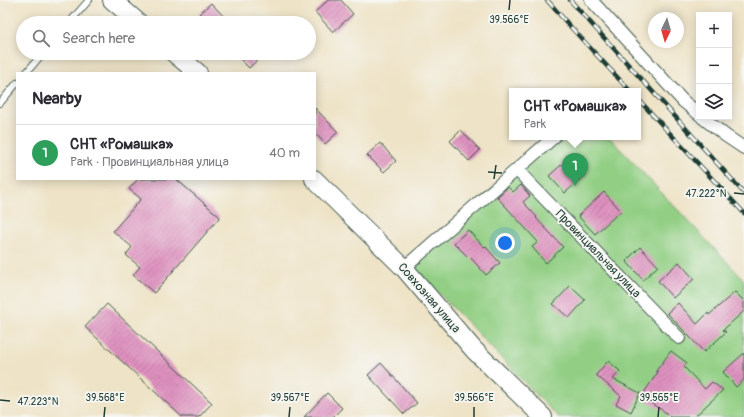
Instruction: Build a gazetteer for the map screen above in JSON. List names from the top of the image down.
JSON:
{
  "streets": {
    "street": ["Провинциальная улица", "Совхозная улица"]
  },
  "north": "bottom",
  "page": {
    "map_buttons": ["+", "−"],
    "search": "Search here",
    "heading": "Nearby",
    "popup": ["СНТ «Ромашка»", "Park"],
    "list": [
      {
        "mark": "1",
        "name": "СНТ «Ромашка»",
        "note": "Park · Провинциальная улица",
        "value": "40 m"
      }
    ],
    "pins": "1"
  },
  "coordinates": [
    "39.566°E",
    "47.222°N",
    "39.568°E",
    "39.567°E",
    "39.565°E",
    "47.223°N"
  ]
}
